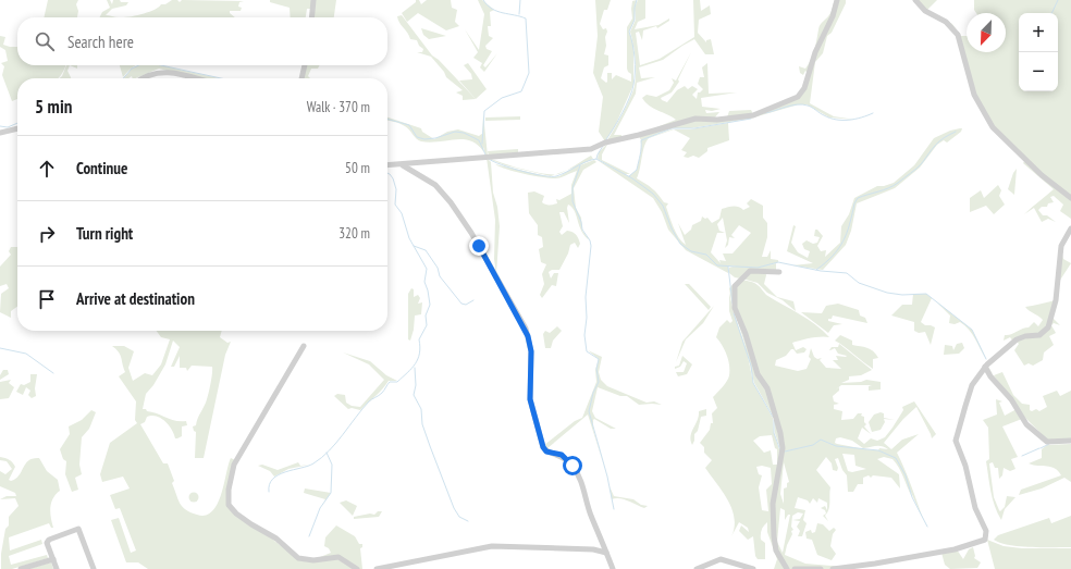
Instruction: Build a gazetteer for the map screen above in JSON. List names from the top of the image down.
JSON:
{
  "north": "bottom left",
  "page": {
    "map_buttons": ["+", "−"],
    "search": "Search here",
    "heading": ["5 min", "Walk · 370 m"],
    "list": [
      ["Continue", "50 m"],
      ["Turn right", "320 m"],
      "Arrive at destination"
    ]
  }
}
